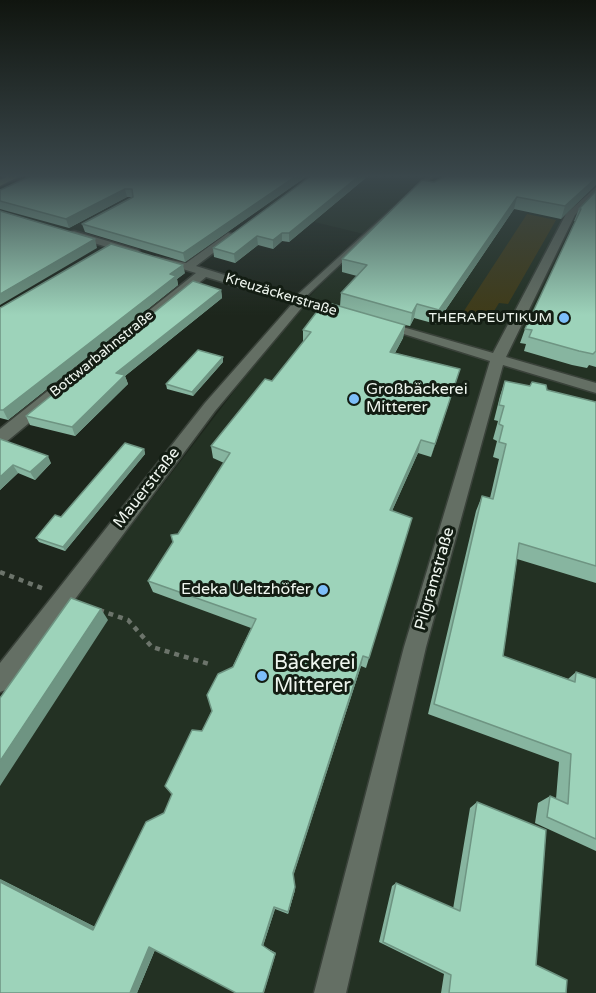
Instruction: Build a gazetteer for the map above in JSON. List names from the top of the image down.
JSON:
{
  "streets": {
    "street": [
      "Kreuzäckerstraße",
      "Bottwarbahnstraße",
      "Mauerstraße",
      "Pilgramstraße"
    ]
  },
  "crossings": [
    ["Kreuzäckerstraße", "Bottwarbahnstraße"],
    ["Kreuzäckerstraße", "Mauerstraße"],
    ["Kreuzäckerstraße", "Pilgramstraße"]
  ],
  "places": [
    "THERAPEUTIKUM",
    "Großbäckerei Mitterer",
    "Edeka Ueltzhöfer",
    "Bäckerei Mitterer"
  ]
}
